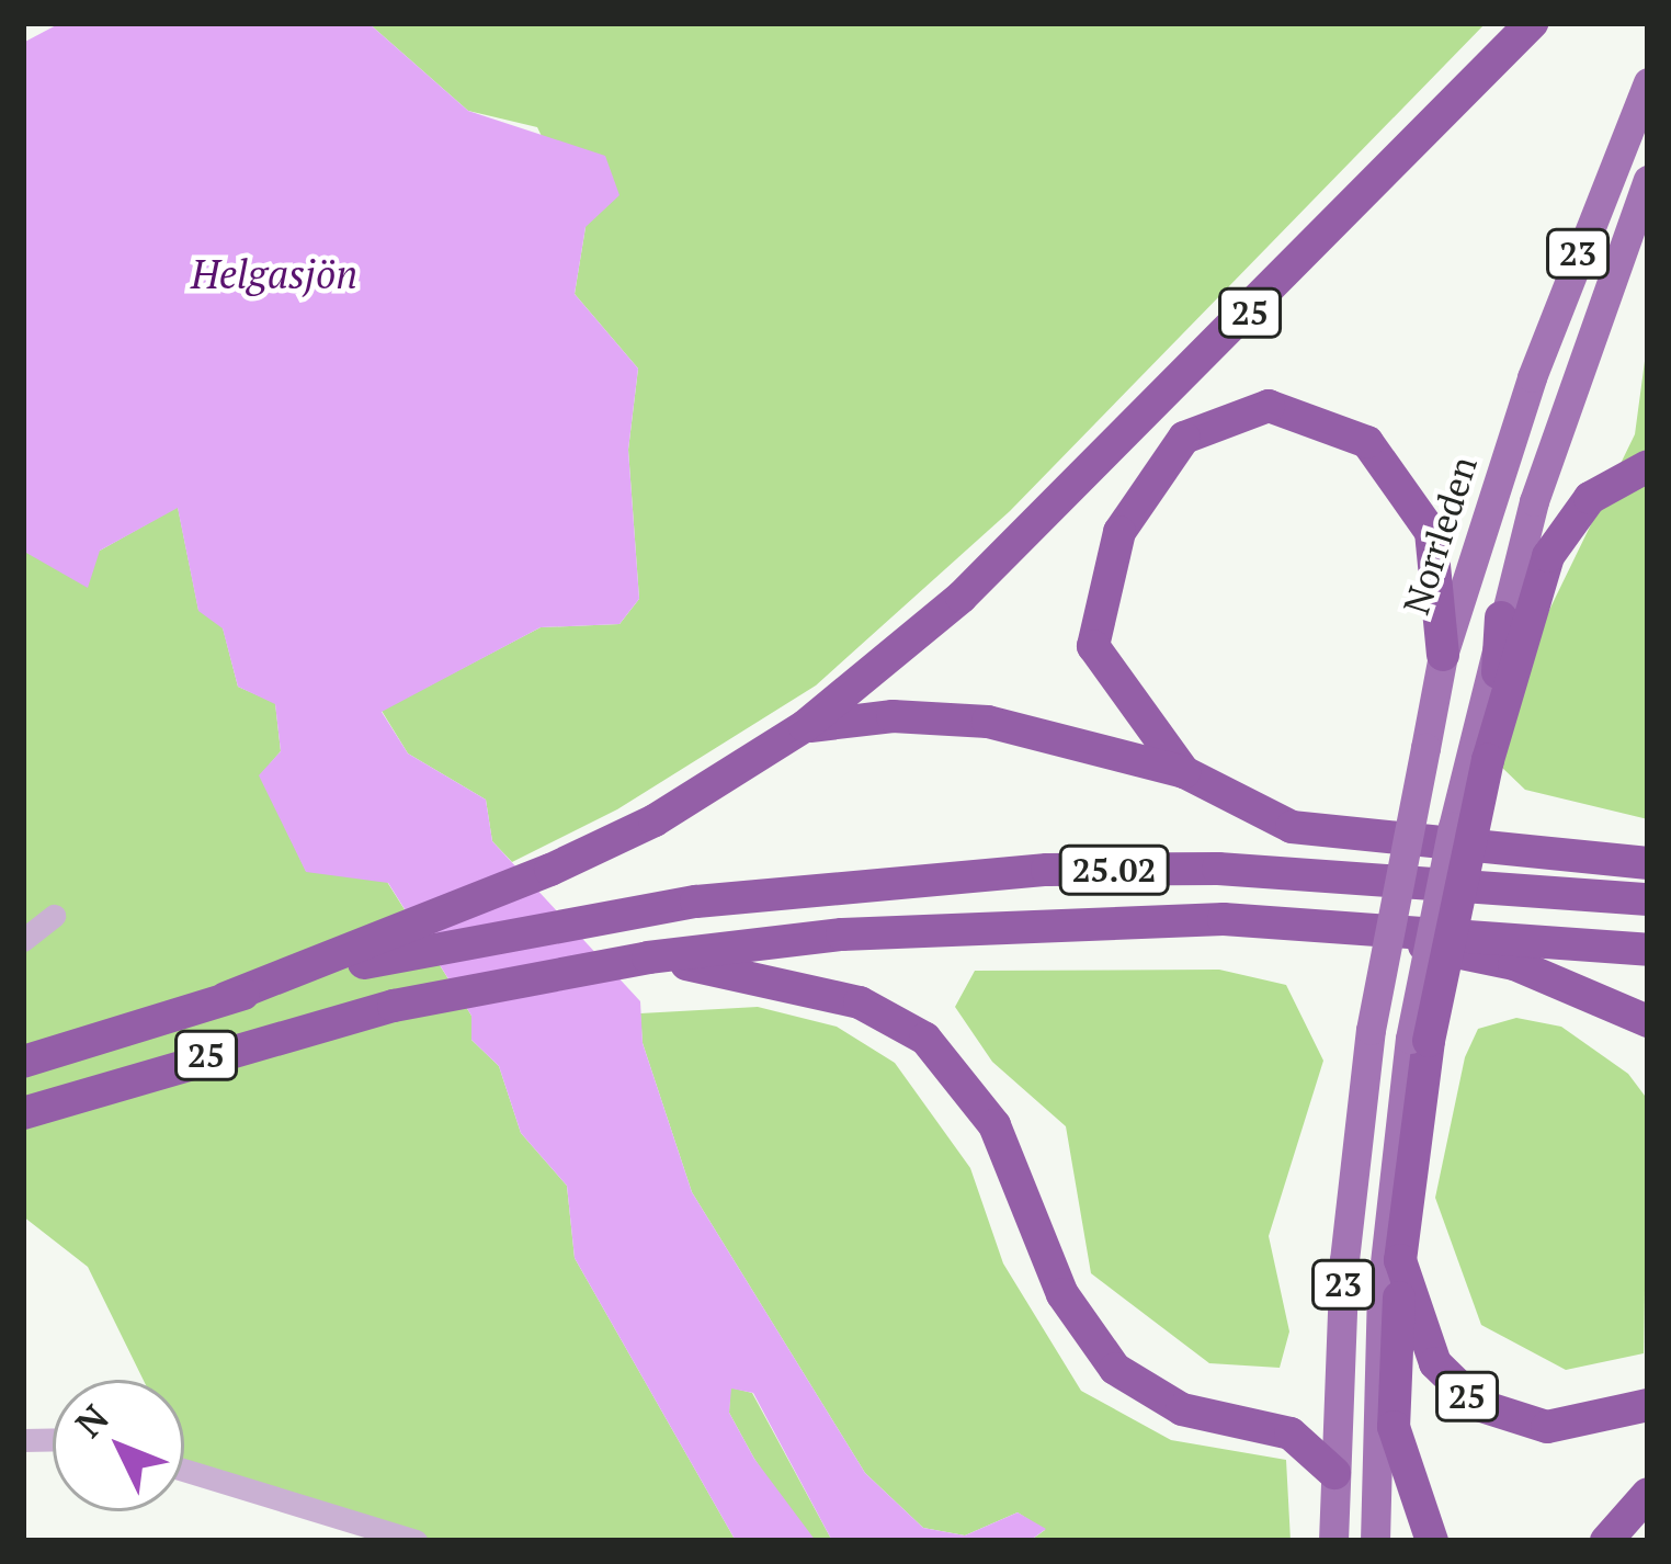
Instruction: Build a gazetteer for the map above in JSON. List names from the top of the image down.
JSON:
{
  "streets": {
    "highway": ["25", "25.02"],
    "main road": ["23", "Norrleden"]
  },
  "crossings": [
    ["23", "25"],
    ["23", "Norrleden"],
    ["25", "25.02"]
  ],
  "water": ["Helgasjön"],
  "north": "top left"
}
